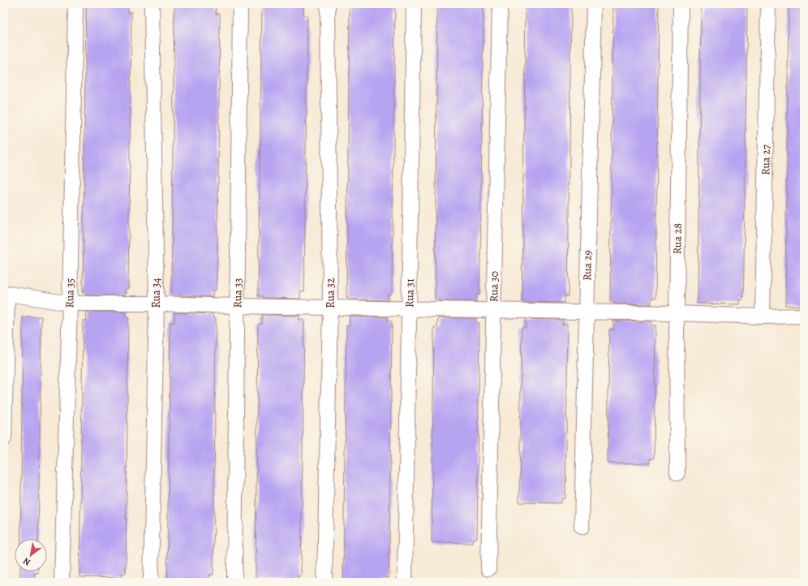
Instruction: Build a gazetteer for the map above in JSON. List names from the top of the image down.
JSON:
{
  "streets": {
    "street": [
      "Rua 27",
      "Rua 28",
      "Rua 29",
      "Rua 30",
      "Rua 35",
      "Rua 34",
      "Rua 33",
      "Rua 32",
      "Rua 31"
    ]
  },
  "north": "bottom left"
}
